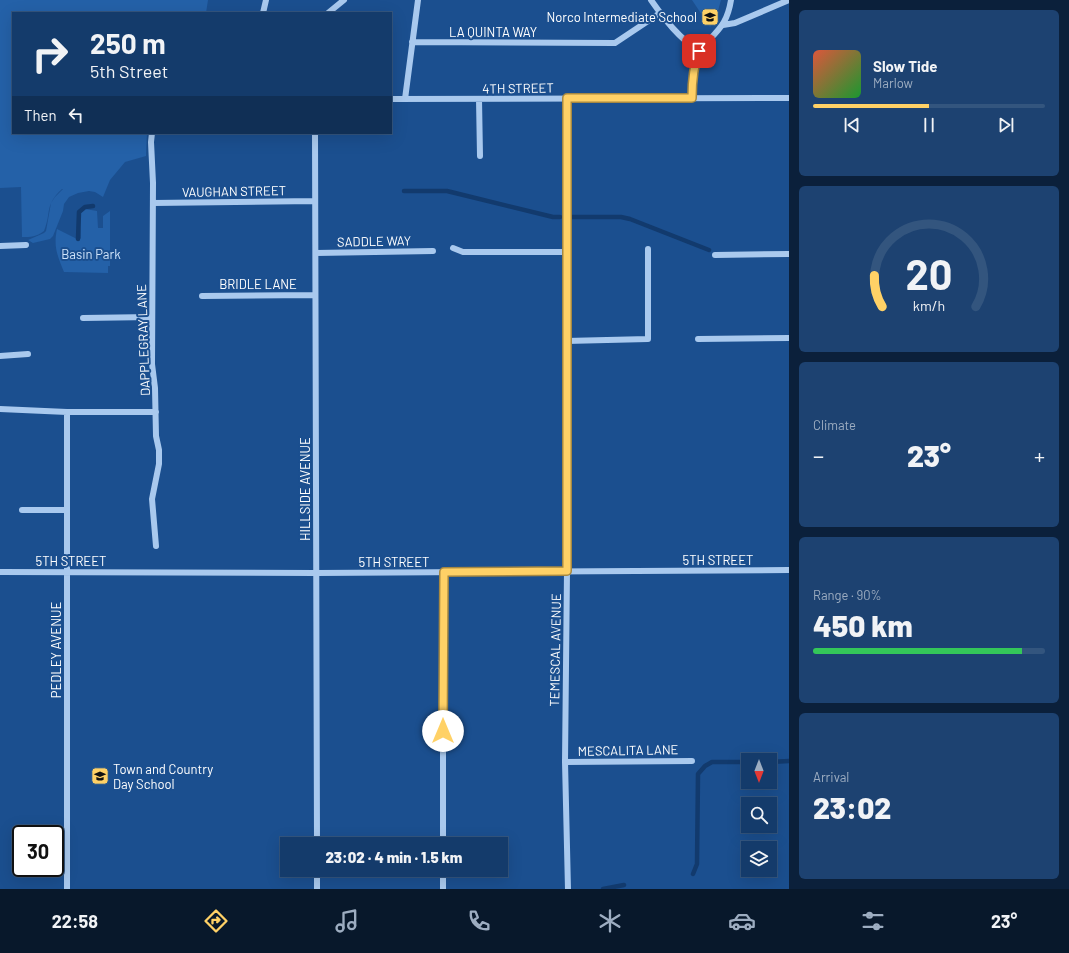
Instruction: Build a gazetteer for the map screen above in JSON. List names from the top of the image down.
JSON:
{
  "streets": {
    "street": [
      "LA QUINTA WAY",
      "4TH STREET",
      "VAUGHAN STREET",
      "SADDLE WAY",
      "BRIDLE LANE",
      "DAPPLEGRAY LANE",
      "HILLSIDE AVENUE",
      "5TH STREET",
      "PEDLEY AVENUE",
      "TEMESCAL AVENUE",
      "MESCALITA LANE"
    ]
  },
  "crossings": [
    ["4TH STREET", "TEMESCAL AVENUE"],
    ["VAUGHAN STREET", "DAPPLEGRAY LANE"],
    ["VAUGHAN STREET", "HILLSIDE AVENUE"],
    ["SADDLE WAY", "HILLSIDE AVENUE"],
    ["BRIDLE LANE", "HILLSIDE AVENUE"],
    ["HILLSIDE AVENUE", "5TH STREET"],
    ["5TH STREET", "PEDLEY AVENUE"],
    ["5TH STREET", "TEMESCAL AVENUE"],
    ["TEMESCAL AVENUE", "MESCALITA LANE"]
  ],
  "parks": ["Basin Park"],
  "places": {
    "school or university": ["Norco Intermediate School", "Town and Country Day School"]
  },
  "north": "bottom",
  "page": {
    "turn": ["250 m", "5th Street"],
    "song": ["Slow Tide", "Marlow"],
    "then": "Then",
    "tile": [
      "Climate",
      ["Range · 90%", "450 km"],
      ["Arrival", "23:02"]
    ],
    "heat": ["−", "23°", "+"],
    "limit": "30",
    "trip": "23:02 · 4 min · 1.5 km",
    "tabs": ["22:58", "23°"],
    "gauge": ["20", "km/h"]
  }
}
